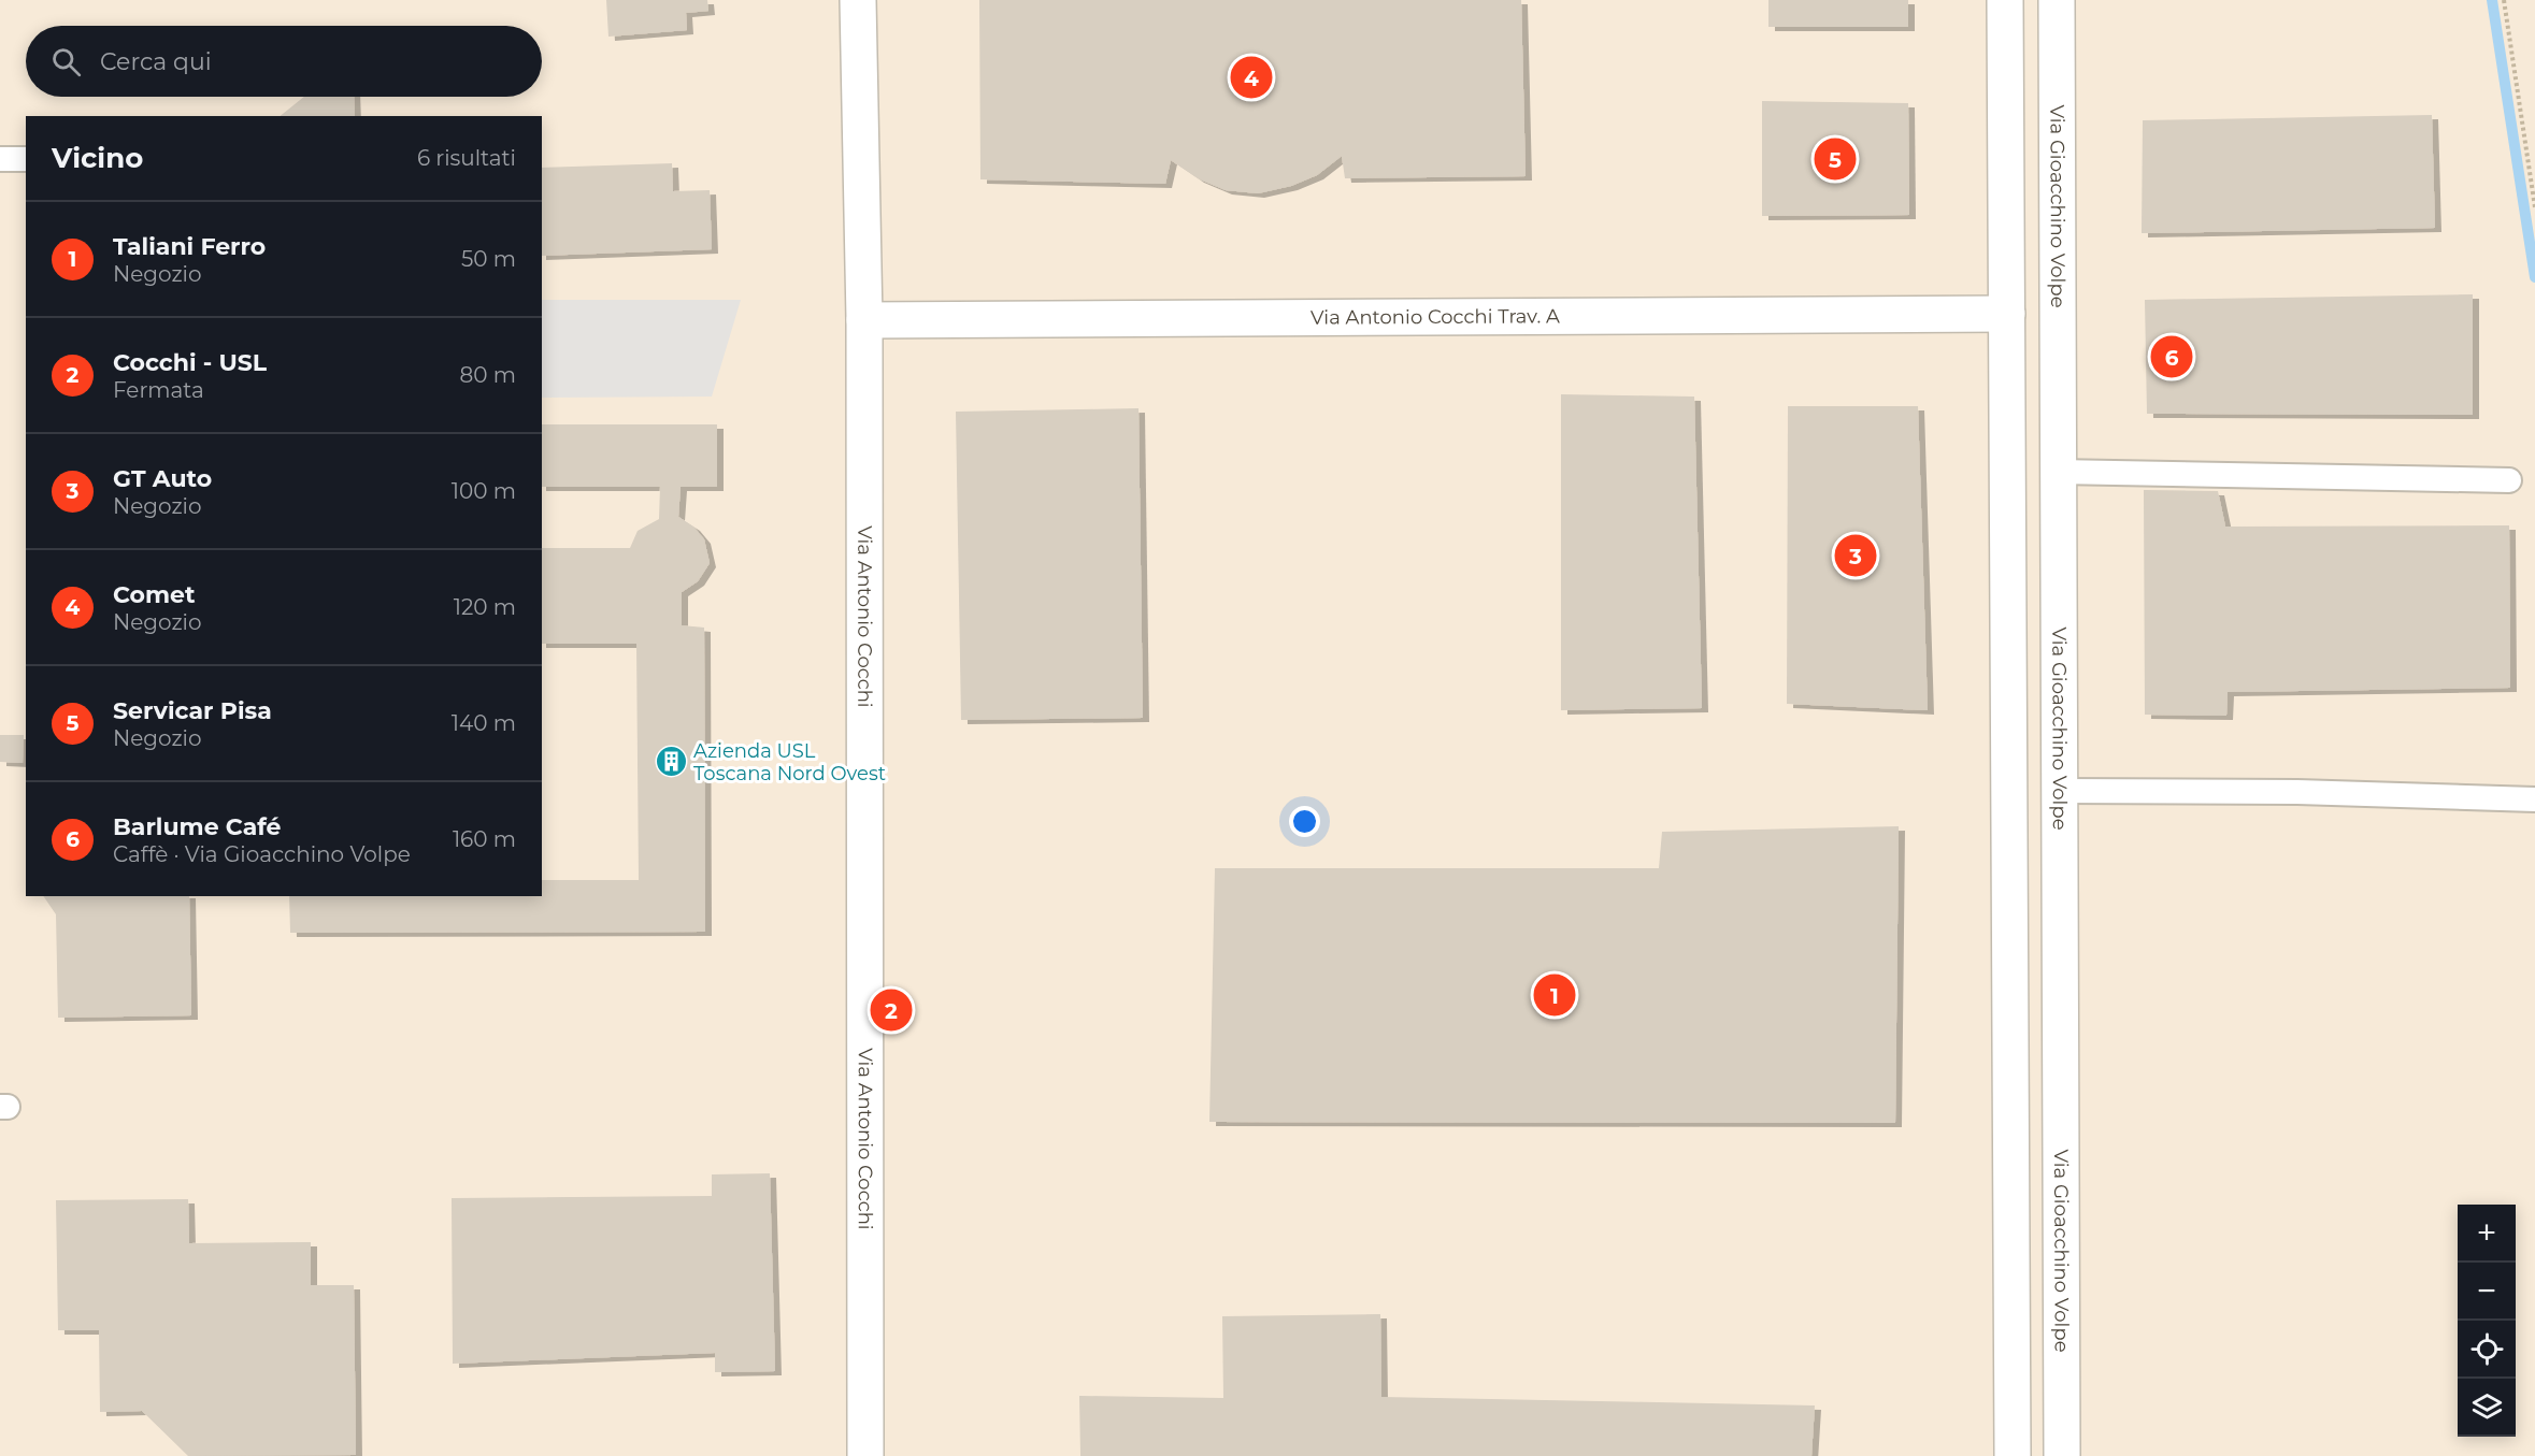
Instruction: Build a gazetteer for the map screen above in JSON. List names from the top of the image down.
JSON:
{
  "streets": {
    "street": ["Via Gioacchino Volpe", "Via Antonio Cocchi Trav. A", "Via Antonio Cocchi"]
  },
  "crossings": [
    ["Via Antonio Cocchi Trav. A", "Via Antonio Cocchi"]
  ],
  "places": {
    "building": ["Azienda USL Toscana Nord Ovest"]
  },
  "page": {
    "search": "Cerca qui",
    "pins": [
      "4",
      "5",
      "6",
      "3",
      "1",
      "2"
    ],
    "heading": ["Vicino", "6 risultati"],
    "list": [
      {
        "mark": "1",
        "name": "Taliani Ferro",
        "note": "Negozio",
        "value": "50 m"
      },
      {
        "mark": "2",
        "name": "Cocchi - USL",
        "note": "Fermata",
        "value": "80 m"
      },
      {
        "mark": "3",
        "name": "GT Auto",
        "note": "Negozio",
        "value": "100 m"
      },
      {
        "mark": "4",
        "name": "Comet",
        "note": "Negozio",
        "value": "120 m"
      },
      {
        "mark": "5",
        "name": "Servicar Pisa",
        "note": "Negozio",
        "value": "140 m"
      },
      {
        "mark": "6",
        "name": "Barlume Café",
        "note": "Caffè · Via Gioacchino Volpe",
        "value": "160 m"
      }
    ],
    "map_buttons": ["+", "−"]
  }
}
